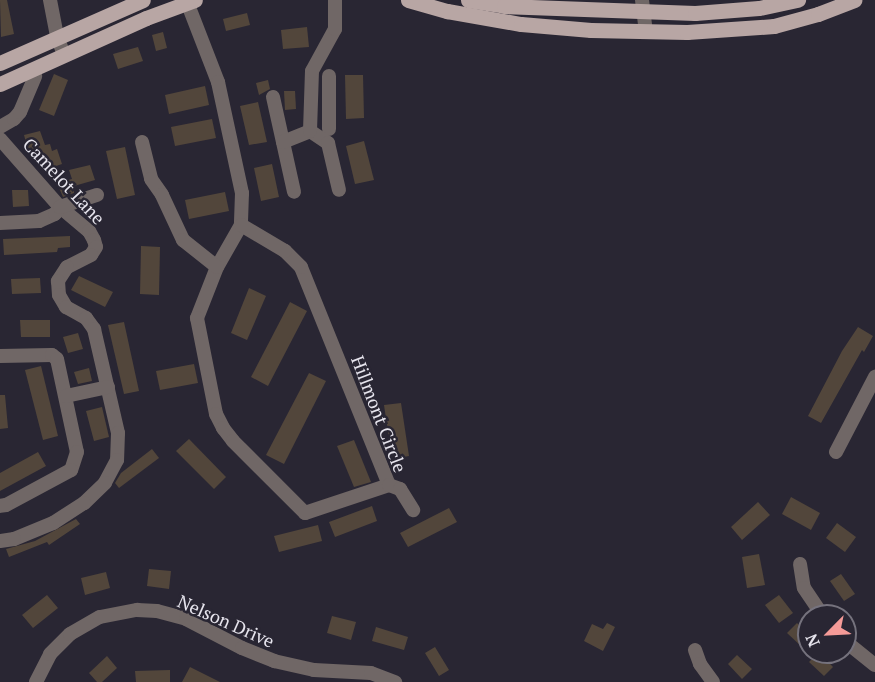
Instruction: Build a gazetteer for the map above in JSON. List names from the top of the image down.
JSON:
{
  "streets": {
    "street": ["Camelot Lane", "Hillmont Circle", "Nelson Drive"]
  },
  "north": "bottom left"
}
